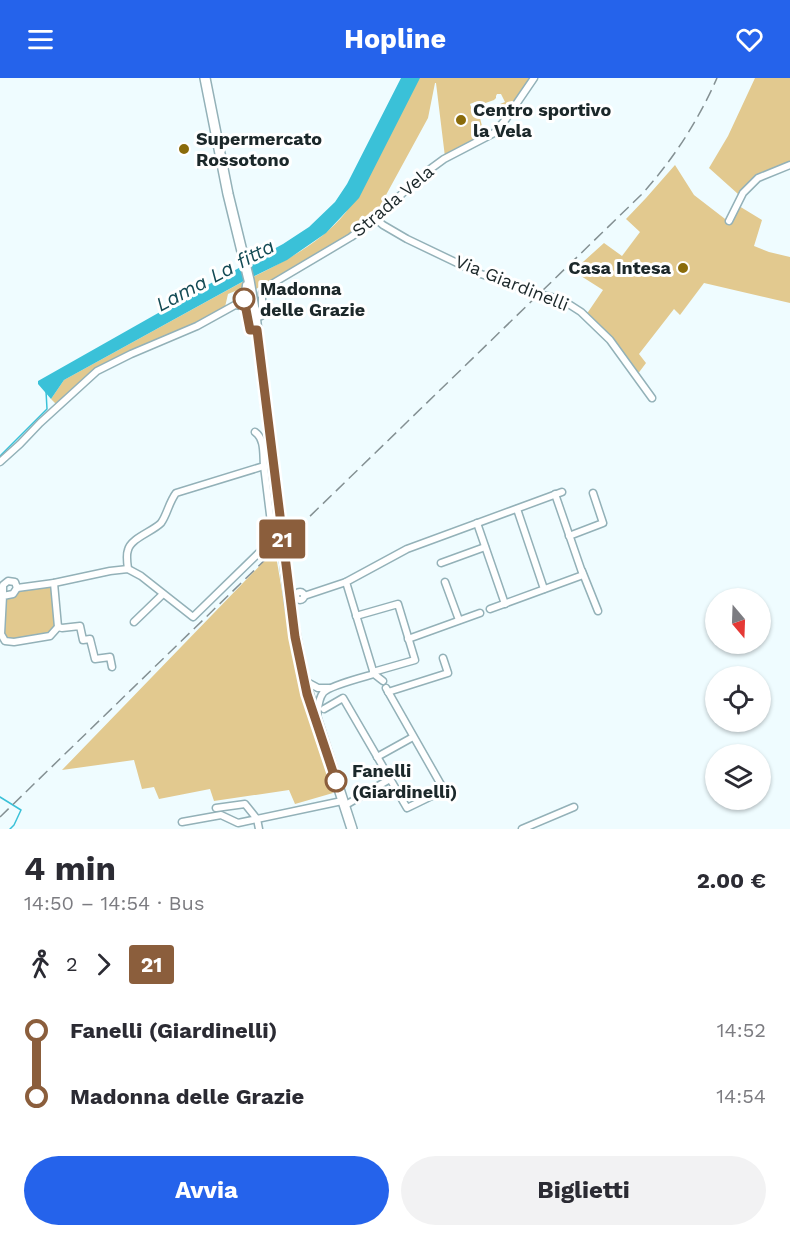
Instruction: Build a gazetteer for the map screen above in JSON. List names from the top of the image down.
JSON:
{
  "streets": {
    "street": ["Strada Vela", "Via Giardinelli"]
  },
  "crossings": [
    ["Strada Vela", "Via Giardinelli"]
  ],
  "water": ["Lama La fitta"],
  "places": [
    "Centro sportivo la Vela",
    "Supermercato Rossotono",
    "Casa Intesa",
    "Madonna delle Grazie",
    "Fanelli (Giardinelli)"
  ],
  "lines": ["bus line 21"],
  "north": "bottom",
  "page": {
    "header": "Hopline",
    "on_map": "21",
    "heading": ["4 min", "14:50 – 14:54 · Bus", "2.00 €"],
    "legs": ["2", "21"],
    "list": [
      {
        "name": "Fanelli (Giardinelli)",
        "value": "14:52"
      },
      {
        "name": "Madonna delle Grazie",
        "value": "14:54"
      }
    ],
    "buttons": ["Avvia", "Biglietti"]
  }
}
